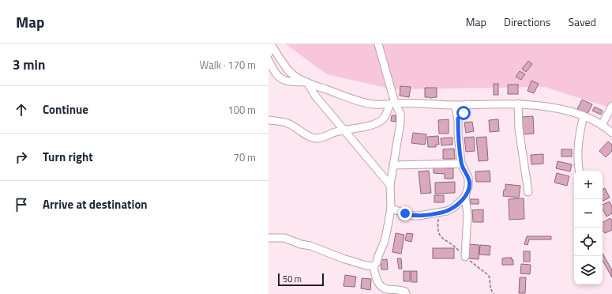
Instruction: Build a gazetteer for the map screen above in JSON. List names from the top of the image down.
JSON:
{
  "scale_bar": "50 m",
  "page": {
    "header": "Map",
    "nav": ["Map", "Directions", "Saved"],
    "heading": ["3 min", "Walk · 170 m"],
    "list": [
      ["Continue", "100 m"],
      ["Turn right", "70 m"],
      "Arrive at destination"
    ],
    "map_buttons": ["+", "−"],
    "scale": "50 m"
  }
}
